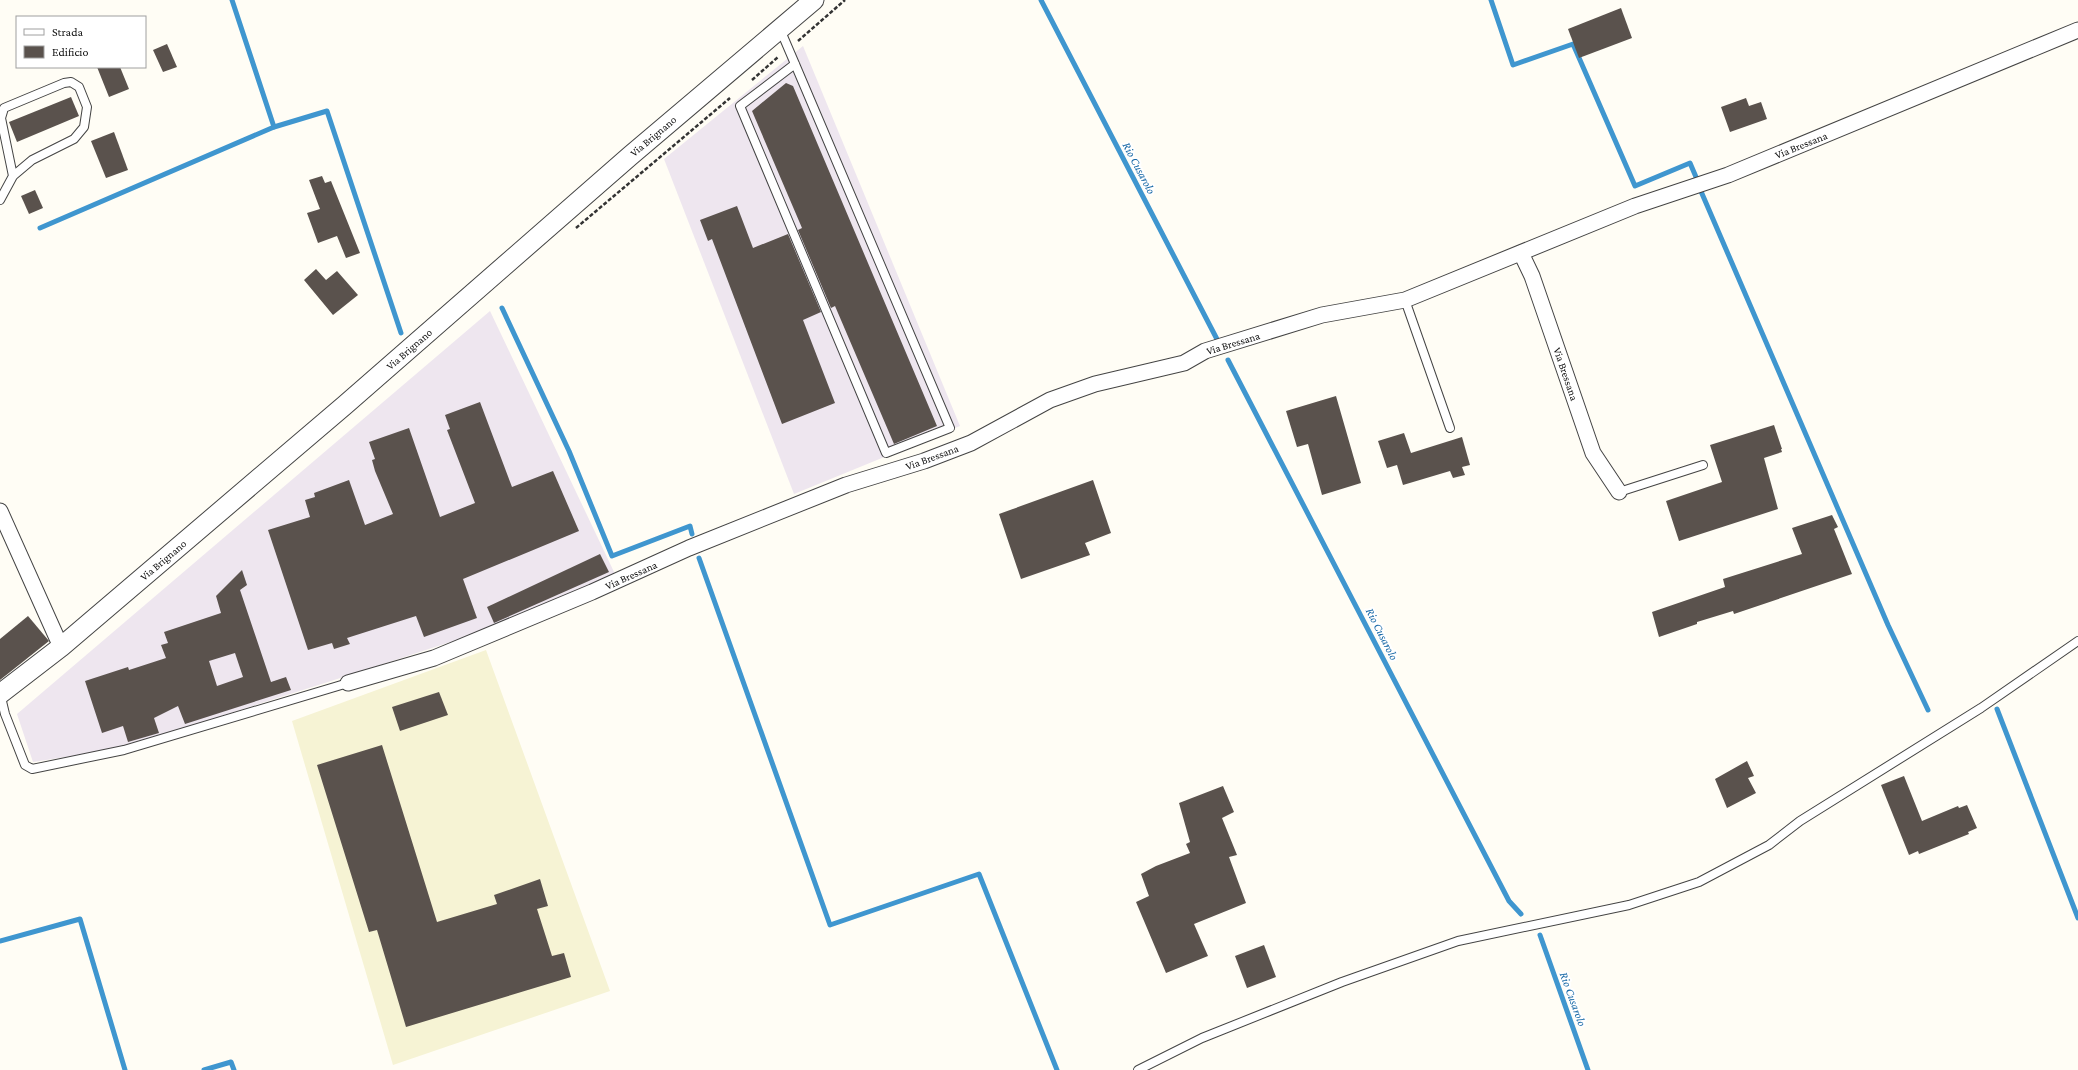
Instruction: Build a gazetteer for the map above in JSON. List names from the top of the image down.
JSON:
{
  "streets": {
    "street": ["Via Brignano", "Via Bressana"]
  },
  "water": ["Rio Cusarolo"],
  "legend": ["Strada", "Edificio"]
}
